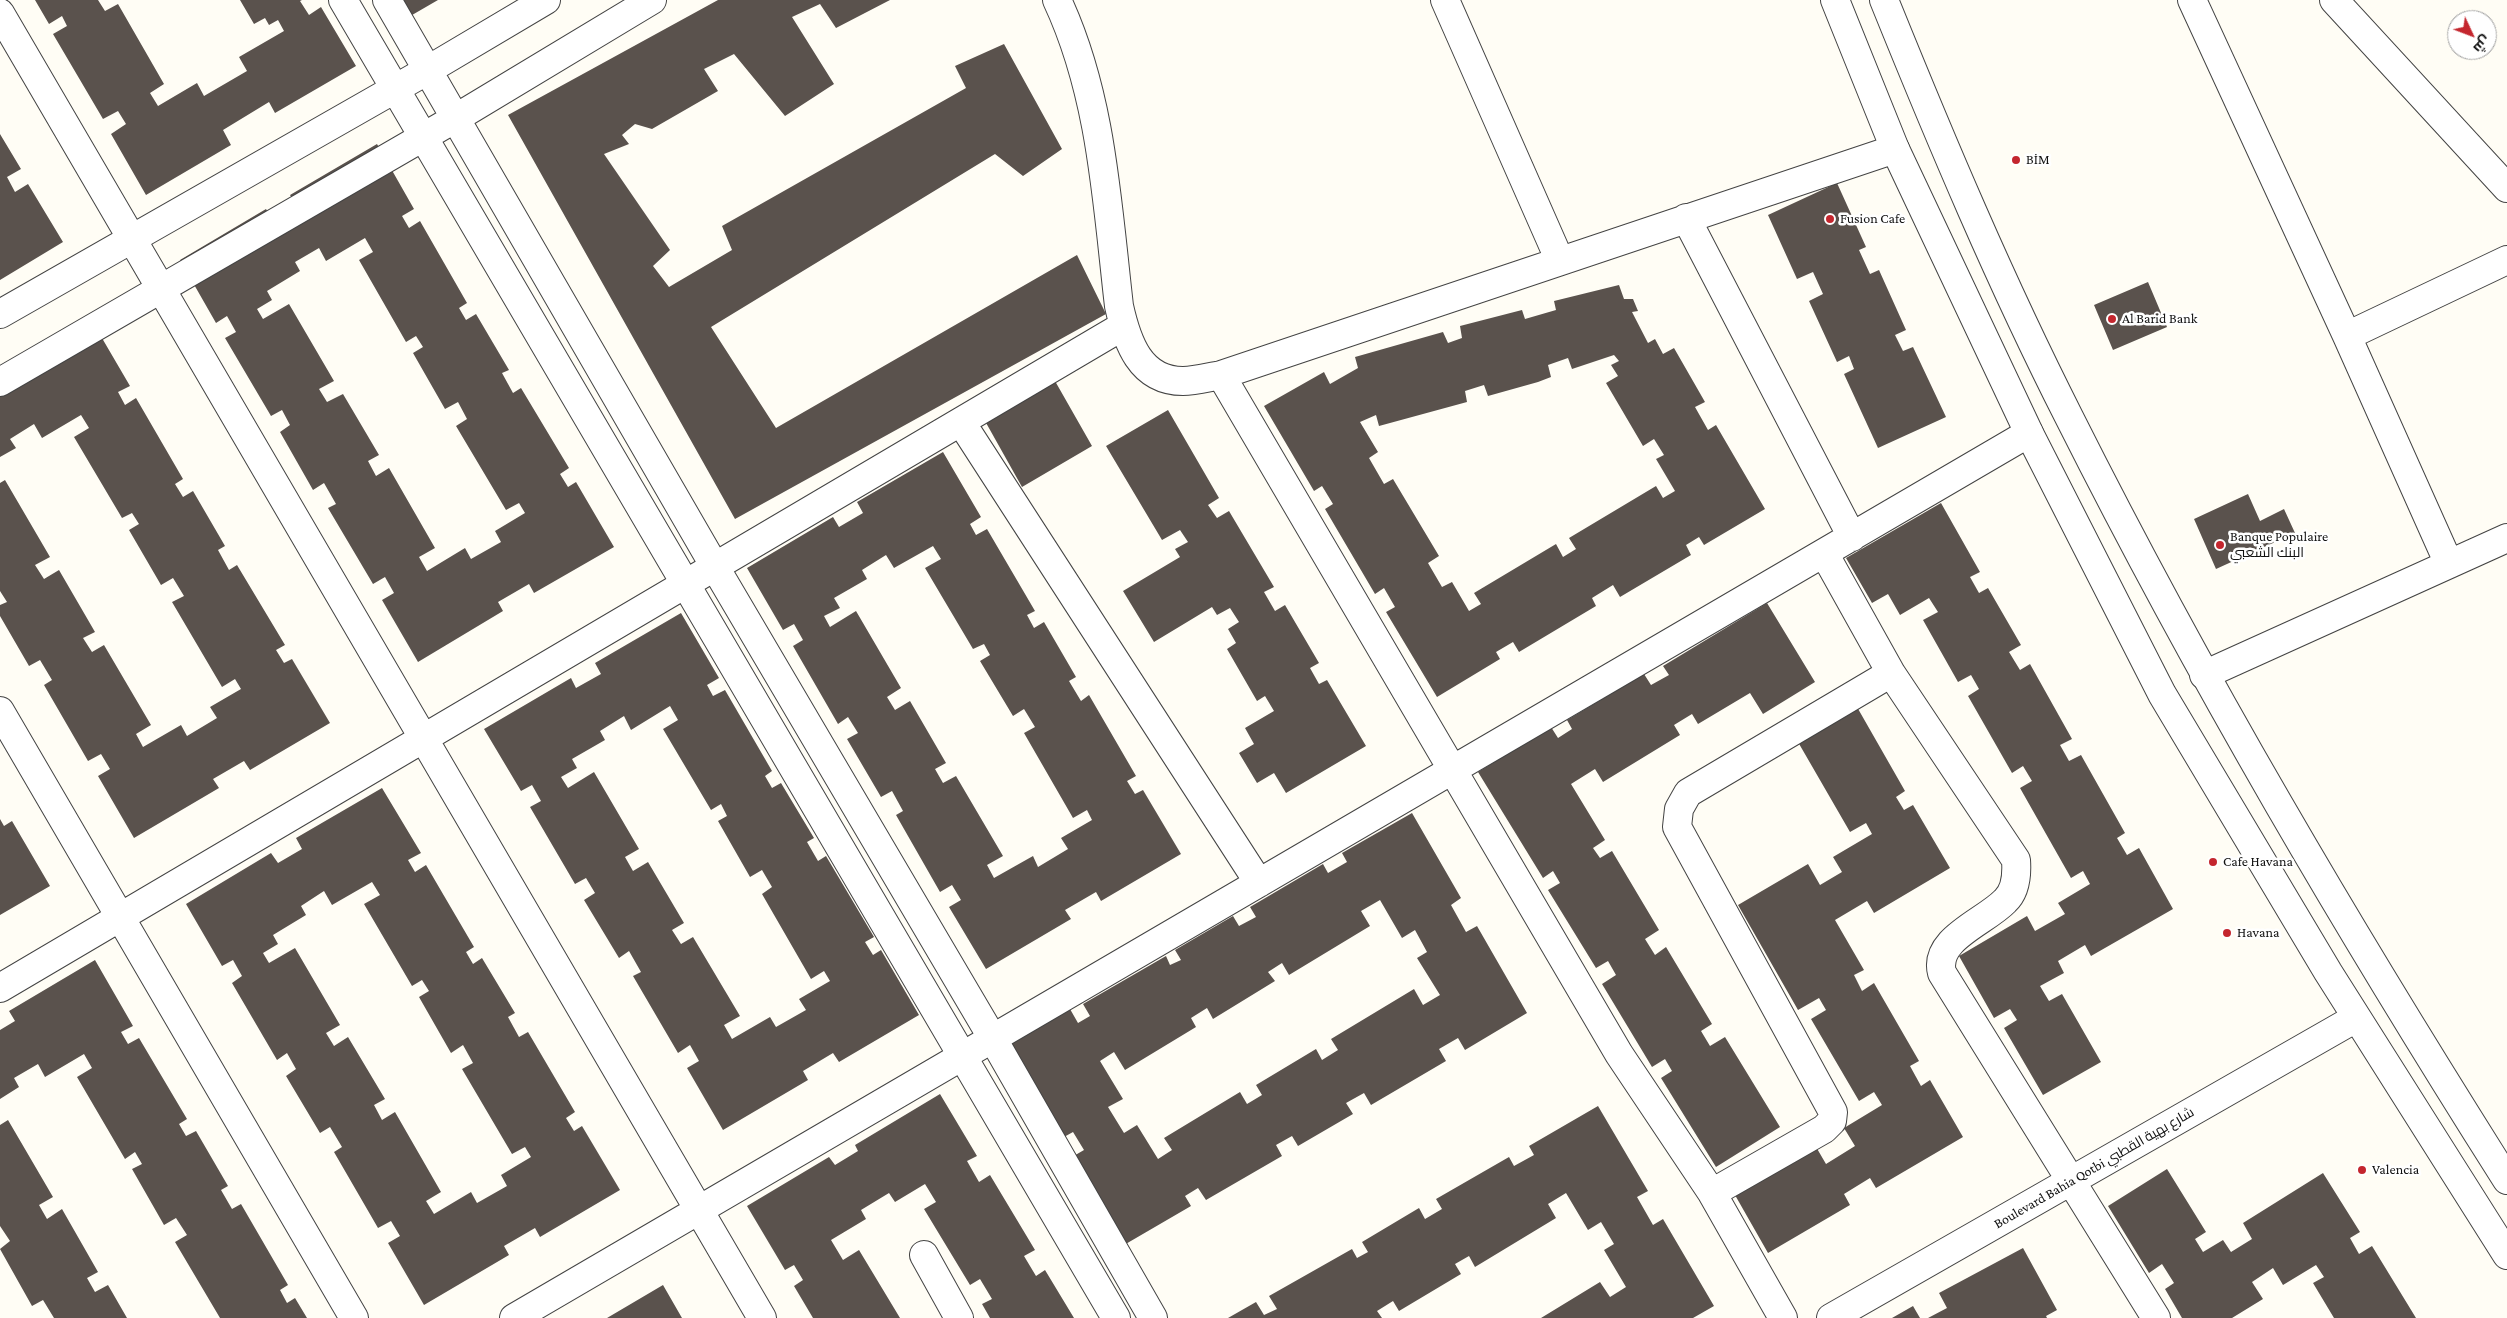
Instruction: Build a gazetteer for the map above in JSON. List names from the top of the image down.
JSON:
{
  "streets": {
    "street": ["Boulevard Bahia Qotbi شارع بهية القطبي"]
  },
  "places": [
    "BİM",
    "Fusion Cafe",
    "Al Barid Bank",
    "Banque Populaire البنك الشعبي",
    "Cafe Havana",
    "Havana",
    "Valencia"
  ],
  "north": "bottom right"
}
